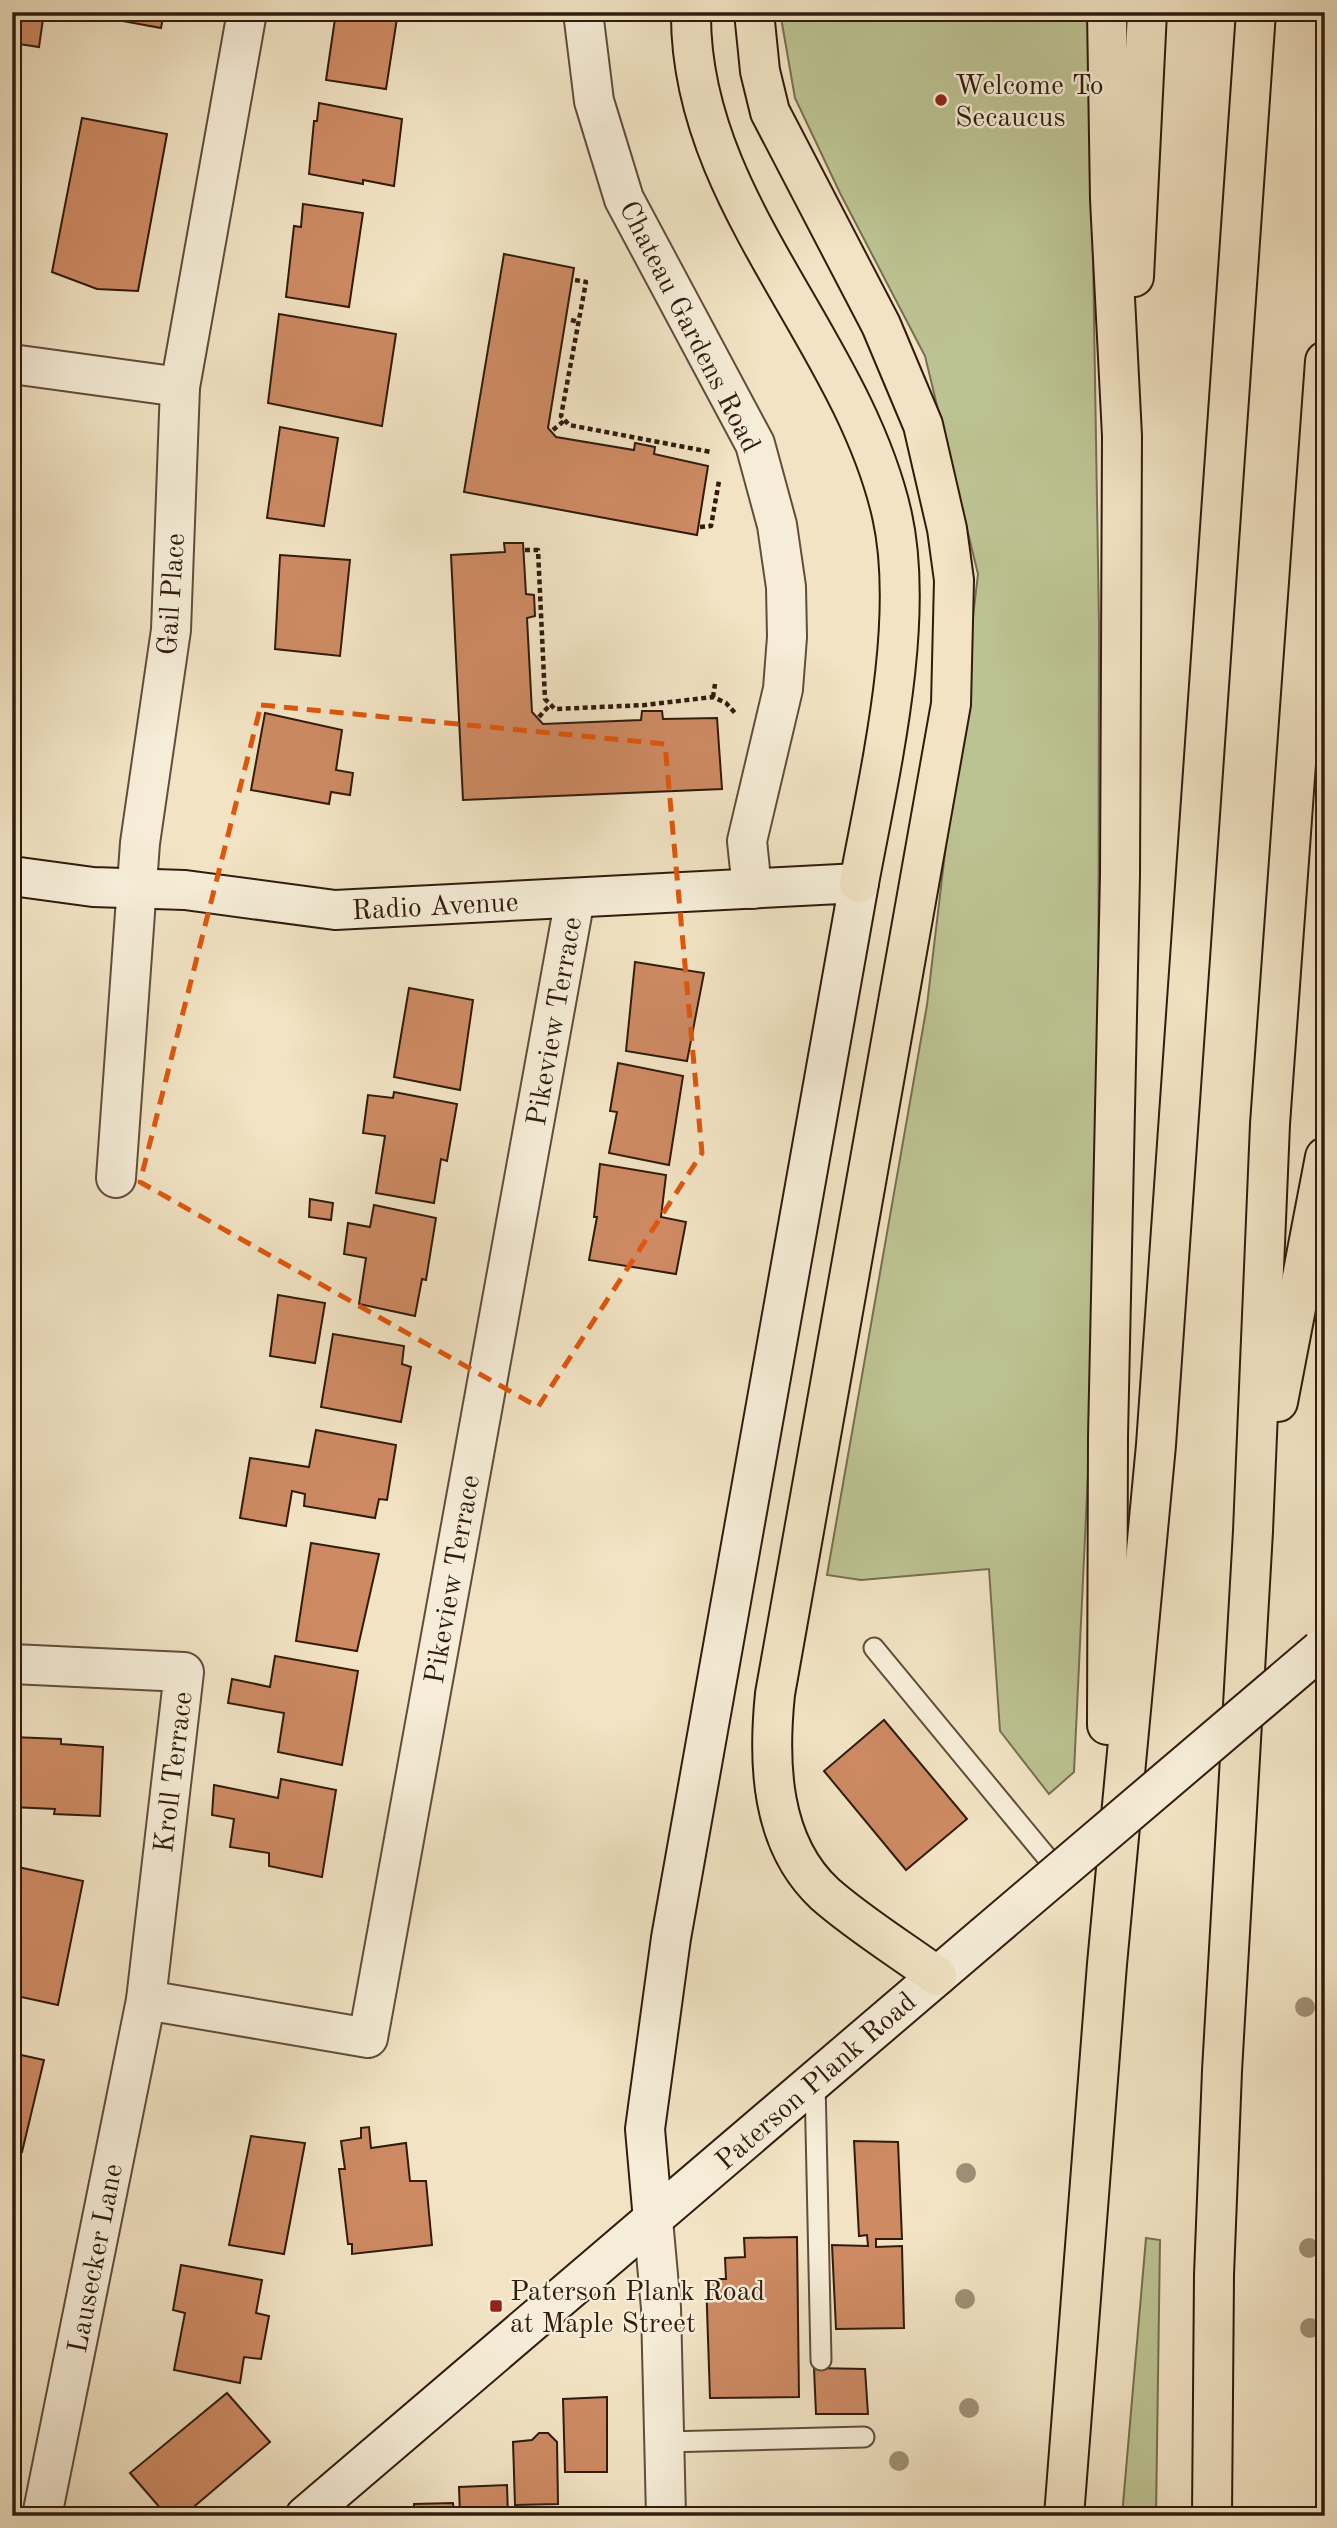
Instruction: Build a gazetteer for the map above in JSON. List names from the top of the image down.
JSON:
{
  "streets": {
    "street": [
      "Chateau Gardens Road",
      "Gail Place",
      "Radio Avenue",
      "Pikeview Terrace",
      "Kroll Terrace",
      "Paterson Plank Road",
      "Lausecker Lane"
    ]
  },
  "crossings": [
    ["Chateau Gardens Road", "Radio Avenue"],
    ["Gail Place", "Radio Avenue"],
    ["Radio Avenue", "Pikeview Terrace"],
    ["Pikeview Terrace", "Kroll Terrace"],
    ["Pikeview Terrace", "Lausecker Lane"],
    ["Kroll Terrace", "Lausecker Lane"]
  ],
  "places": {
    "other": ["Welcome To Secaucus"],
    "transit": ["Paterson Plank Road at Maple Street"]
  }
}
